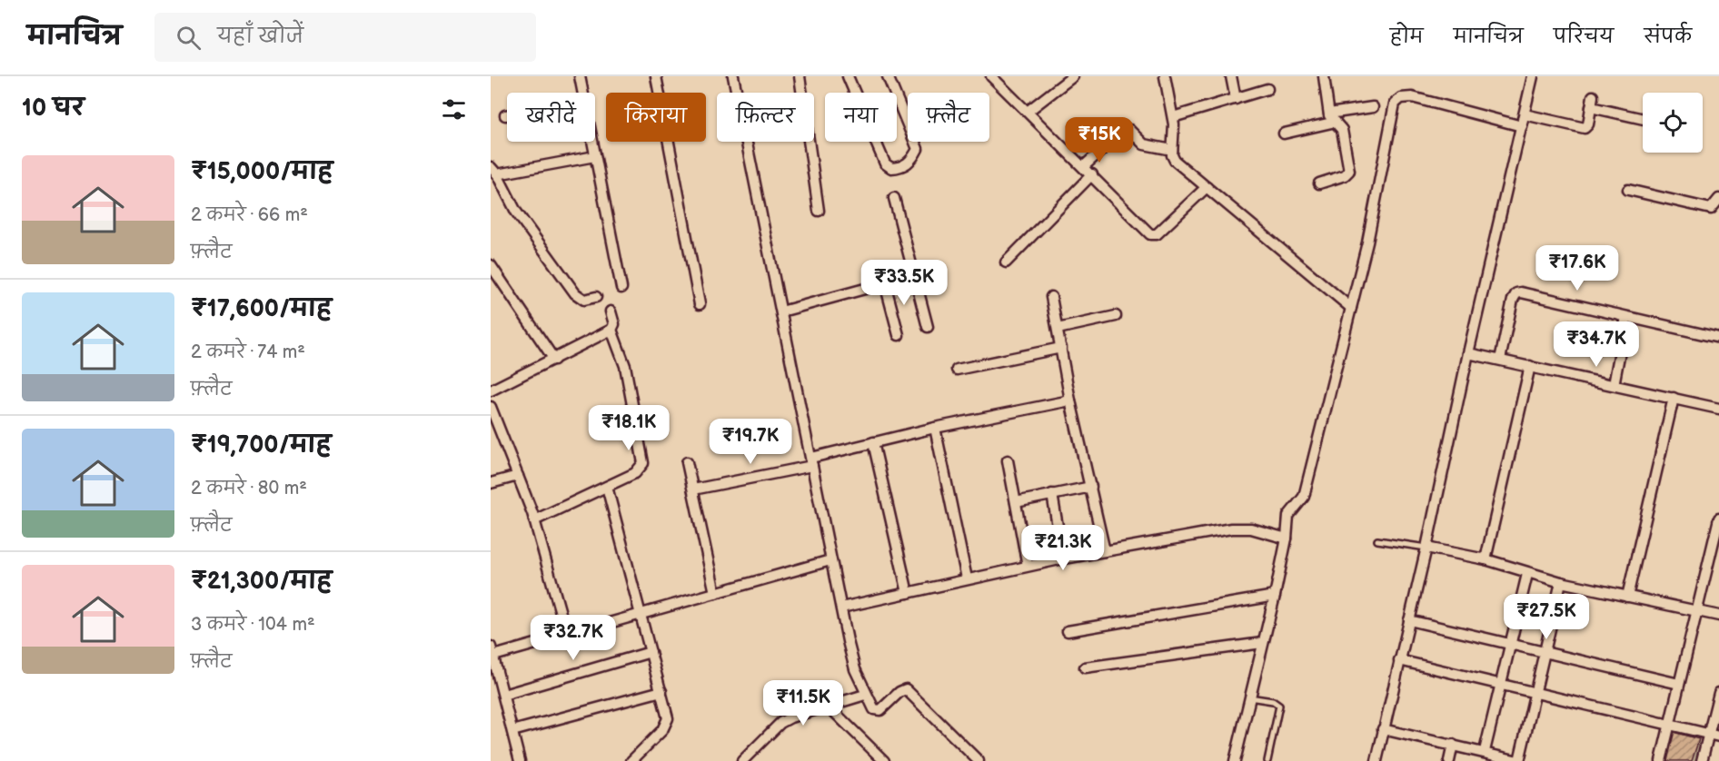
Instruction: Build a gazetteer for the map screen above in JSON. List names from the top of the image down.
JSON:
{
  "page": {
    "header": "मानचित्र",
    "search": "यहाँ खोजें",
    "nav": [
      "होम",
      "मानचित्र",
      "परिचय",
      "संपर्क"
    ],
    "heading": "10 घर",
    "chip": [
      "खरीदें",
      "किराया",
      "फ़िल्टर",
      "नया",
      "फ़्लैट"
    ],
    "price": [
      "₹15K",
      "₹17.6K",
      "₹33.5K",
      "₹34.7K",
      "₹18.1K",
      "₹19.7K",
      "₹21.3K",
      "₹27.5K",
      "₹32.7K",
      "₹11.5K"
    ],
    "list": [
      {
        "name": "₹15,000/माह",
        "note": "2 कमरे · 66 m² · फ़्लैट"
      },
      {
        "name": "₹17,600/माह",
        "note": "2 कमरे · 74 m² · फ़्लैट"
      },
      {
        "name": "₹19,700/माह",
        "note": "2 कमरे · 80 m² · फ़्लैट"
      },
      {
        "name": "₹21,300/माह",
        "note": "3 कमरे · 104 m² · फ़्लैट"
      }
    ]
  }
}
